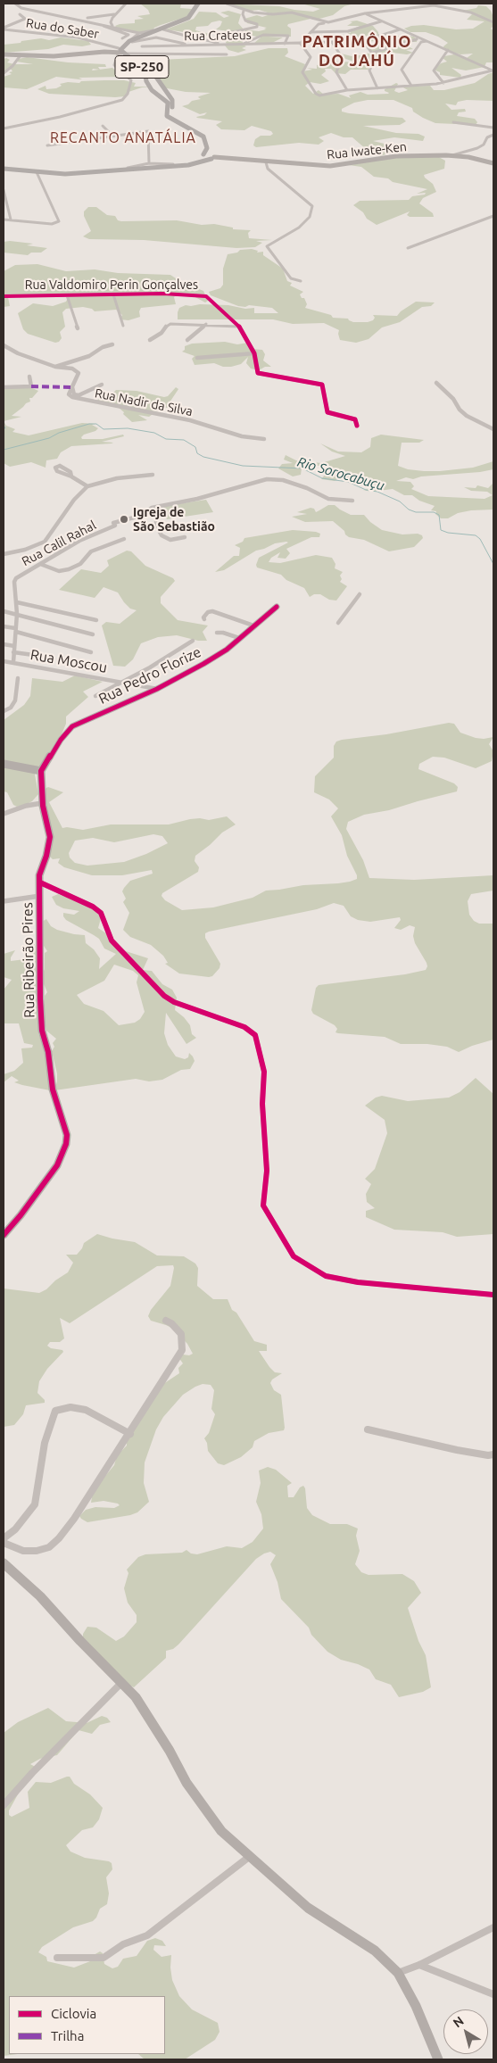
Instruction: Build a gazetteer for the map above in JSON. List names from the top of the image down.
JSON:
{
  "streets": {
    "main road": ["SP-250"],
    "street": [
      "Rua do Saber",
      "Rua Crateus",
      "Rua Iwate-Ken",
      "Rua Valdomiro Perin Gonçalves",
      "Rua Nadir da Silva",
      "Rua Calil Rahal",
      "Rua Moscou",
      "Rua Pedro Florize",
      "Rua Ribeirão Pires"
    ]
  },
  "crossings": [
    ["Rua do Saber", "SP-250"],
    ["SP-250", "Rua Iwate-Ken"],
    ["Rua Calil Rahal", "Rua Moscou"],
    ["Rua Moscou", "Rua Pedro Florize"],
    ["Rua Pedro Florize", "Rua Ribeirão Pires"]
  ],
  "districts": ["PATRIMÔNIO DO JAHÚ", "RECANTO ANATÁLIA"],
  "water": ["Rio Sorocabuçu"],
  "places": ["Igreja de São Sebastião"],
  "legend": ["Ciclovia", "Trilha"],
  "north": "top left"
}
